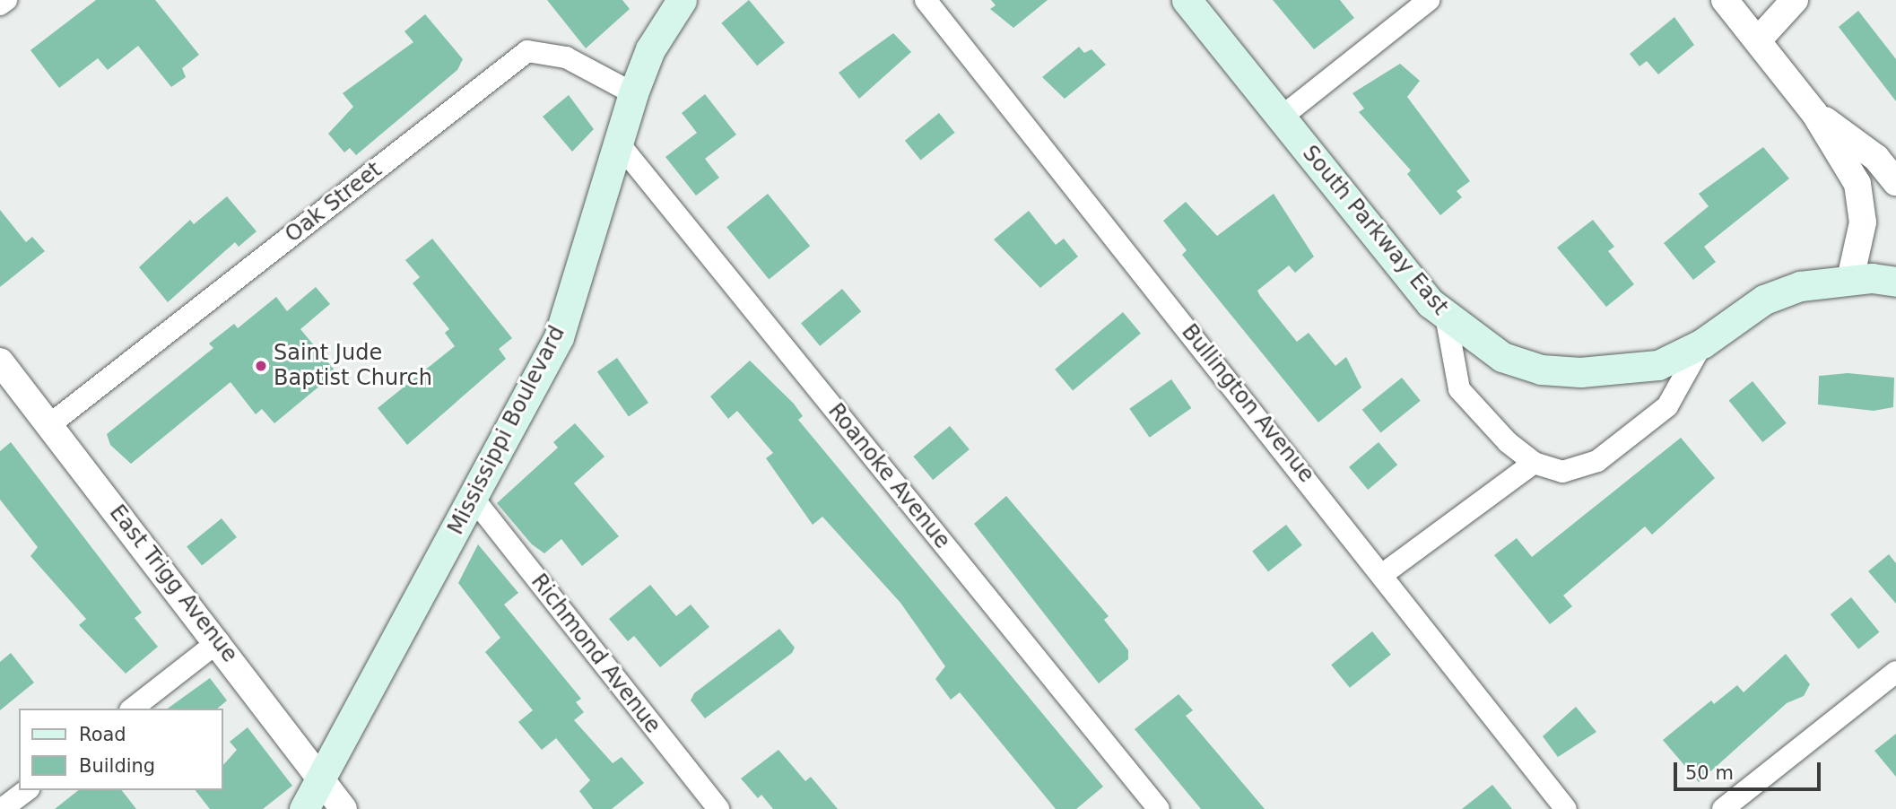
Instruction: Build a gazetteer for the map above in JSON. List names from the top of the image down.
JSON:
{
  "streets": {
    "main road": ["South Parkway East", "Mississippi Boulevard"],
    "street": [
      "Oak Street",
      "Bullington Avenue",
      "Roanoke Avenue",
      "East Trigg Avenue",
      "Richmond Avenue"
    ]
  },
  "crossings": [
    ["Oak Street", "Mississippi Boulevard"],
    ["Oak Street", "East Trigg Avenue"],
    ["Mississippi Boulevard", "Roanoke Avenue"],
    ["Mississippi Boulevard", "East Trigg Avenue"],
    ["Mississippi Boulevard", "Richmond Avenue"]
  ],
  "places": ["Saint Jude Baptist Church"],
  "legend": ["Road", "Building"],
  "scale_bar": "50 m"
}
